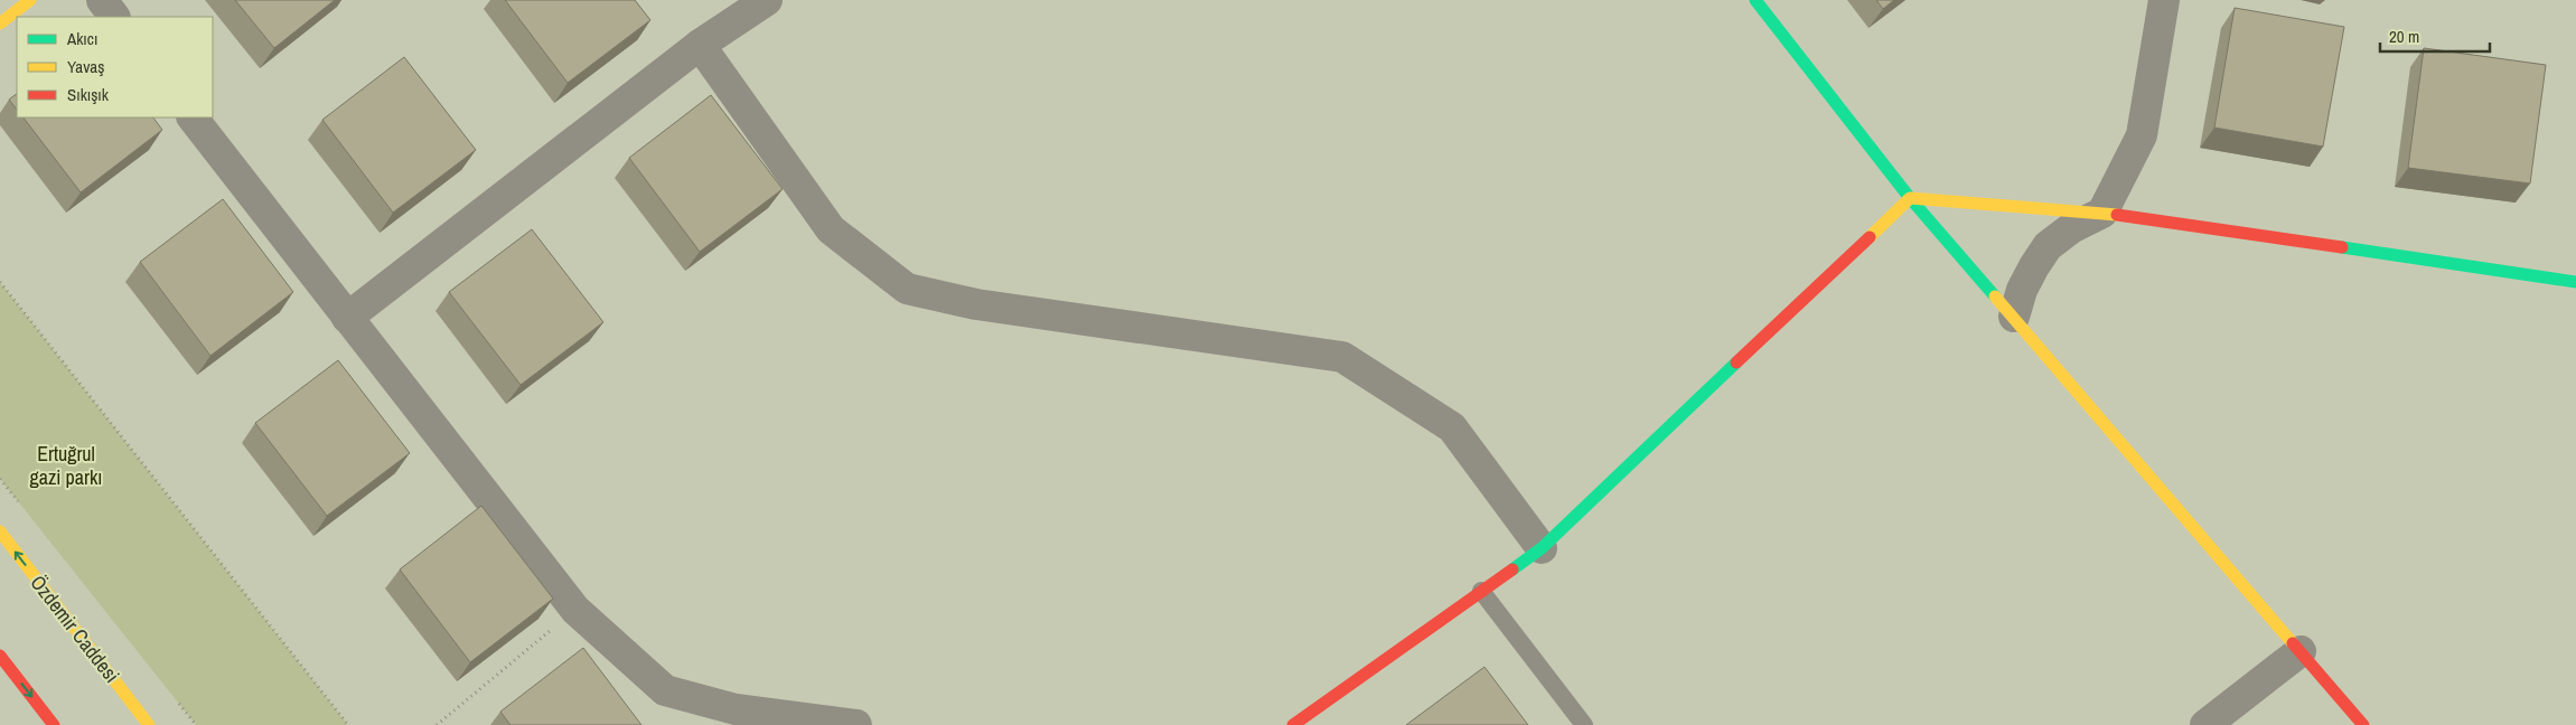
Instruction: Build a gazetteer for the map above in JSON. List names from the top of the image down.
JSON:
{
  "streets": {
    "street": ["Özdemir Caddesi"]
  },
  "parks": ["Ertuğrul gazi parkı"],
  "legend": ["Akıcı", "Yavaş", "Sıkışık"],
  "scale_bar": "20 m"
}
